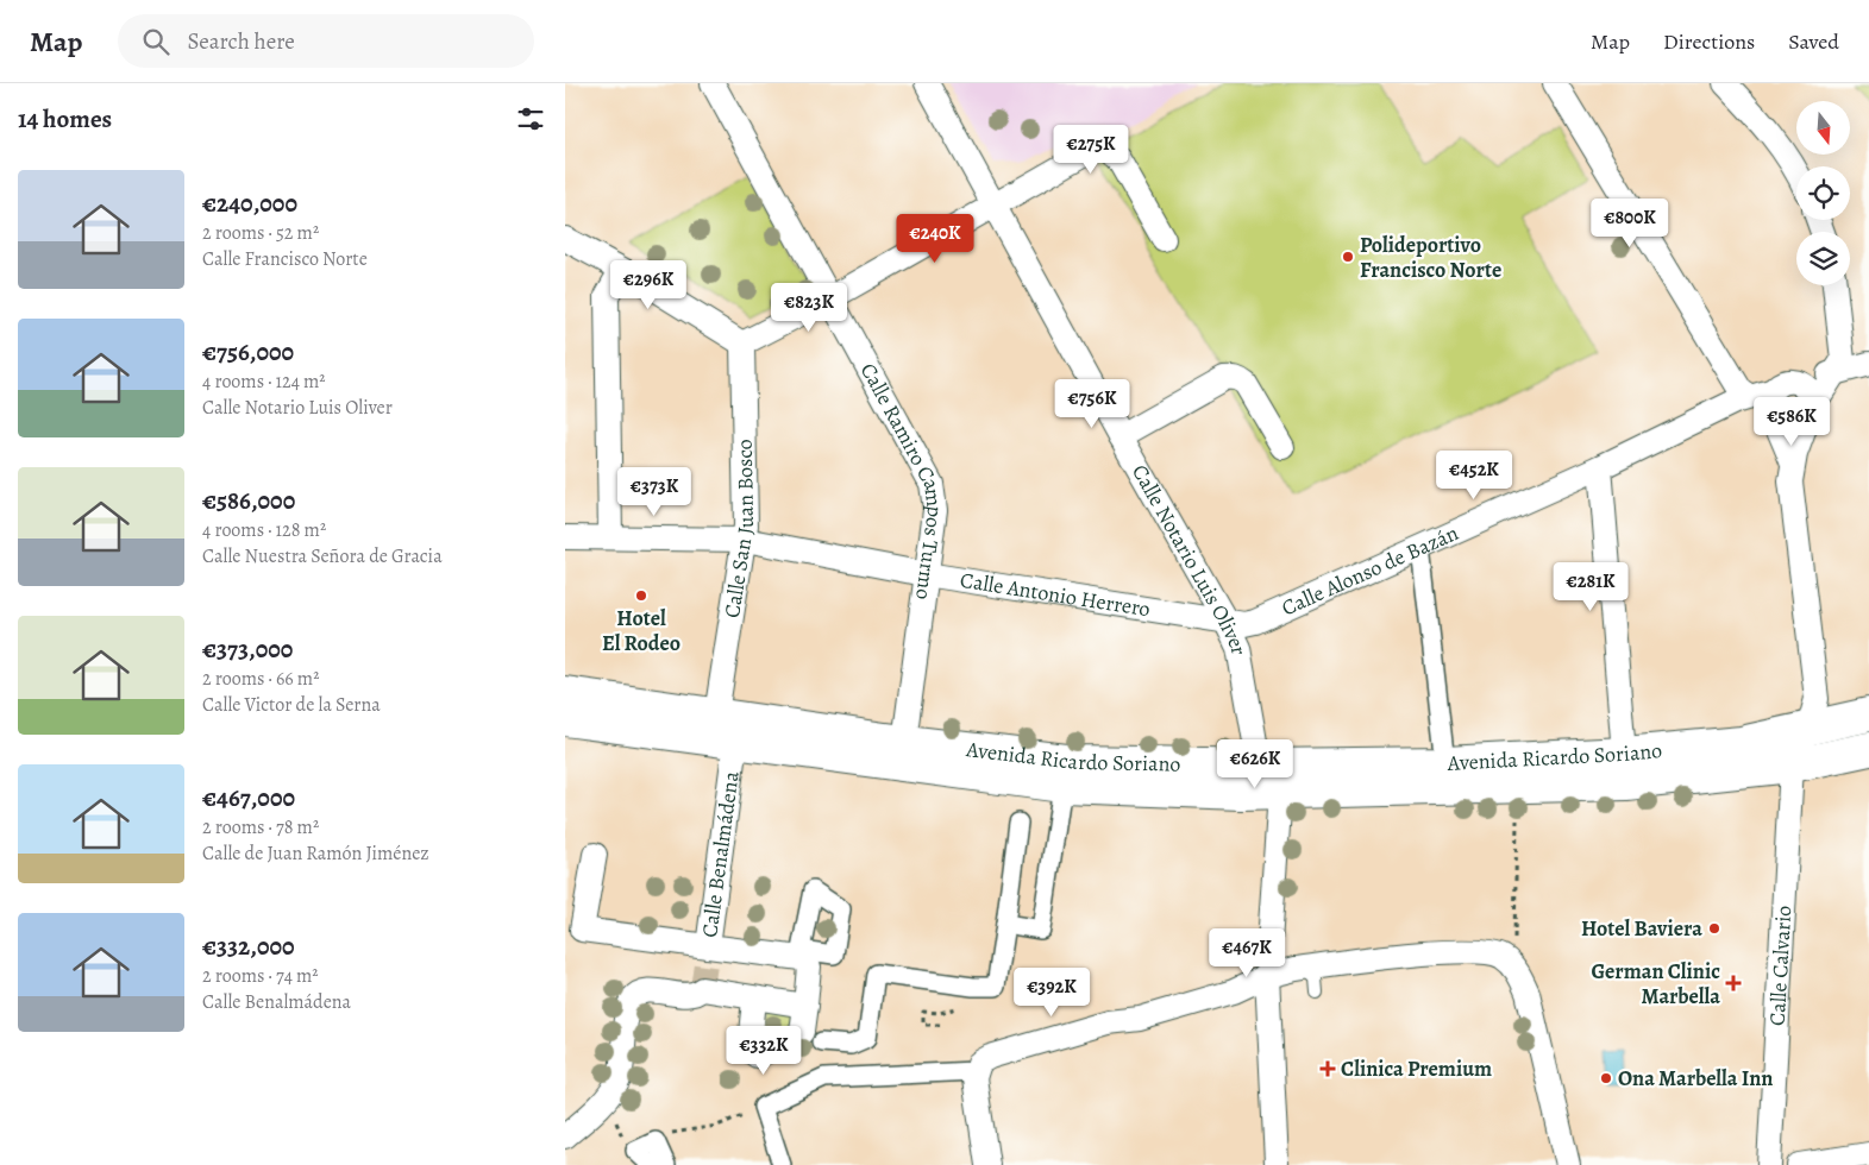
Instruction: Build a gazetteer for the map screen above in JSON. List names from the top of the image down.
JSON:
{
  "streets": {
    "main road": ["Avenida Ricardo Soriano"],
    "street": [
      "Calle Ramiro Campos Turmo",
      "Calle San Juan Bosco",
      "Calle Notario Luis Oliver",
      "Calle Alonso de Bazán",
      "Calle Antonio Herrero",
      "Calle Benalmádena",
      "Calle Calvario"
    ]
  },
  "crossings": [
    ["Calle Ramiro Campos Turmo", "Calle Antonio Herrero"],
    ["Calle Ramiro Campos Turmo", "Avenida Ricardo Soriano"],
    ["Calle San Juan Bosco", "Calle Antonio Herrero"],
    ["Calle San Juan Bosco", "Avenida Ricardo Soriano"],
    ["Calle Notario Luis Oliver", "Calle Alonso de Bazán"],
    ["Calle Notario Luis Oliver", "Calle Antonio Herrero"],
    ["Calle Notario Luis Oliver", "Avenida Ricardo Soriano"],
    ["Calle Alonso de Bazán", "Calle Antonio Herrero"],
    ["Avenida Ricardo Soriano", "Calle Benalmádena"],
    ["Avenida Ricardo Soriano", "Calle Calvario"]
  ],
  "places": {
    "other": [
      "Polideportivo Francisco Norte",
      "Hotel El Rodeo",
      "Hotel Baviera",
      "Ona Marbella Inn"
    ],
    "health": ["German Clinic Marbella", "Clinica Premium"]
  },
  "north": "bottom",
  "page": {
    "header": "Map",
    "search": "Search here",
    "nav": ["Map", "Directions", "Saved"],
    "heading": "14 homes",
    "price": [
      "€275K",
      "€800K",
      "€240K",
      "€296K",
      "€823K",
      "€756K",
      "€586K",
      "€452K",
      "€373K",
      "€281K",
      "€626K",
      "€467K",
      "€392K",
      "€332K"
    ],
    "list": [
      {
        "name": "€240,000",
        "note": "2 rooms · 52 m² · Calle Francisco Norte"
      },
      {
        "name": "€756,000",
        "note": "4 rooms · 124 m² · Calle Notario Luis Oliver"
      },
      {
        "name": "€586,000",
        "note": "4 rooms · 128 m² · Calle Nuestra Señora de Gracia"
      },
      {
        "name": "€373,000",
        "note": "2 rooms · 66 m² · Calle Victor de la Serna"
      },
      {
        "name": "€467,000",
        "note": "2 rooms · 78 m² · Calle de Juan Ramón Jiménez"
      },
      {
        "name": "€332,000",
        "note": "2 rooms · 74 m² · Calle Benalmádena"
      }
    ]
  }
}
